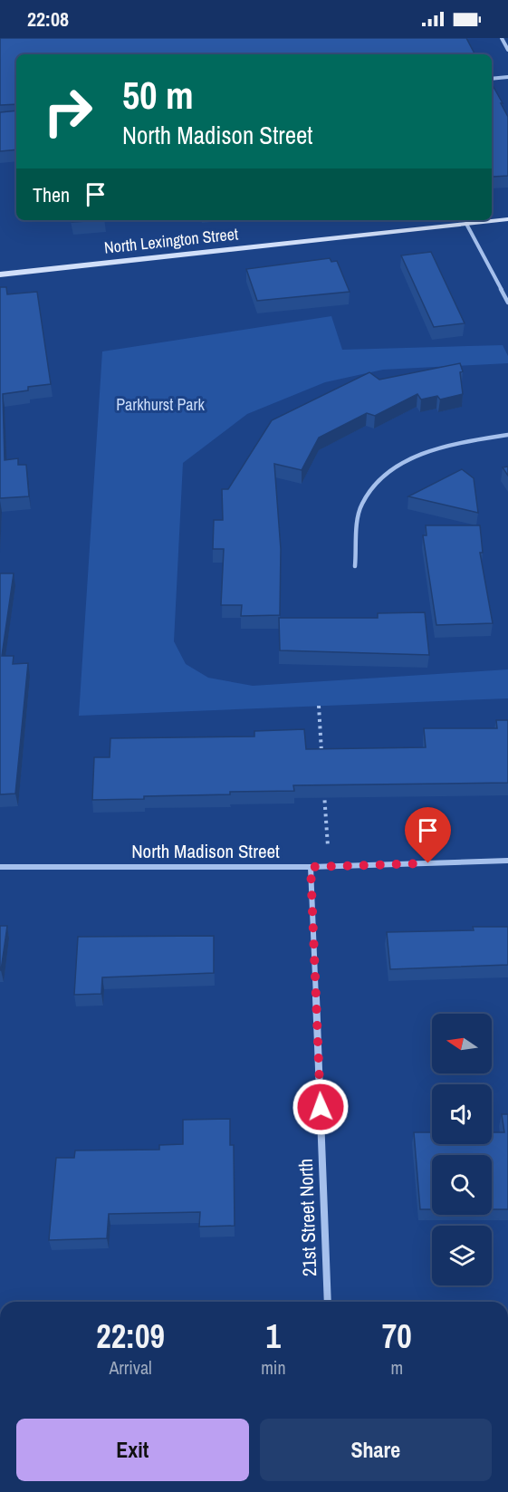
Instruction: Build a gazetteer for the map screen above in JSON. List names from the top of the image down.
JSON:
{
  "streets": {
    "street": ["North Lexington Street", "North Madison Street", "21st Street North"]
  },
  "crossings": [
    ["North Madison Street", "21st Street North"]
  ],
  "parks": ["Parkhurst Park"],
  "north": "left",
  "page": {
    "status": "22:08",
    "turn": ["50 m", "North Madison Street"],
    "then": "Then",
    "eta": [
      "22:09",
      "Arrival",
      "1",
      "min",
      "70",
      "m"
    ],
    "buttons": ["Exit", "Share"]
  }
}
